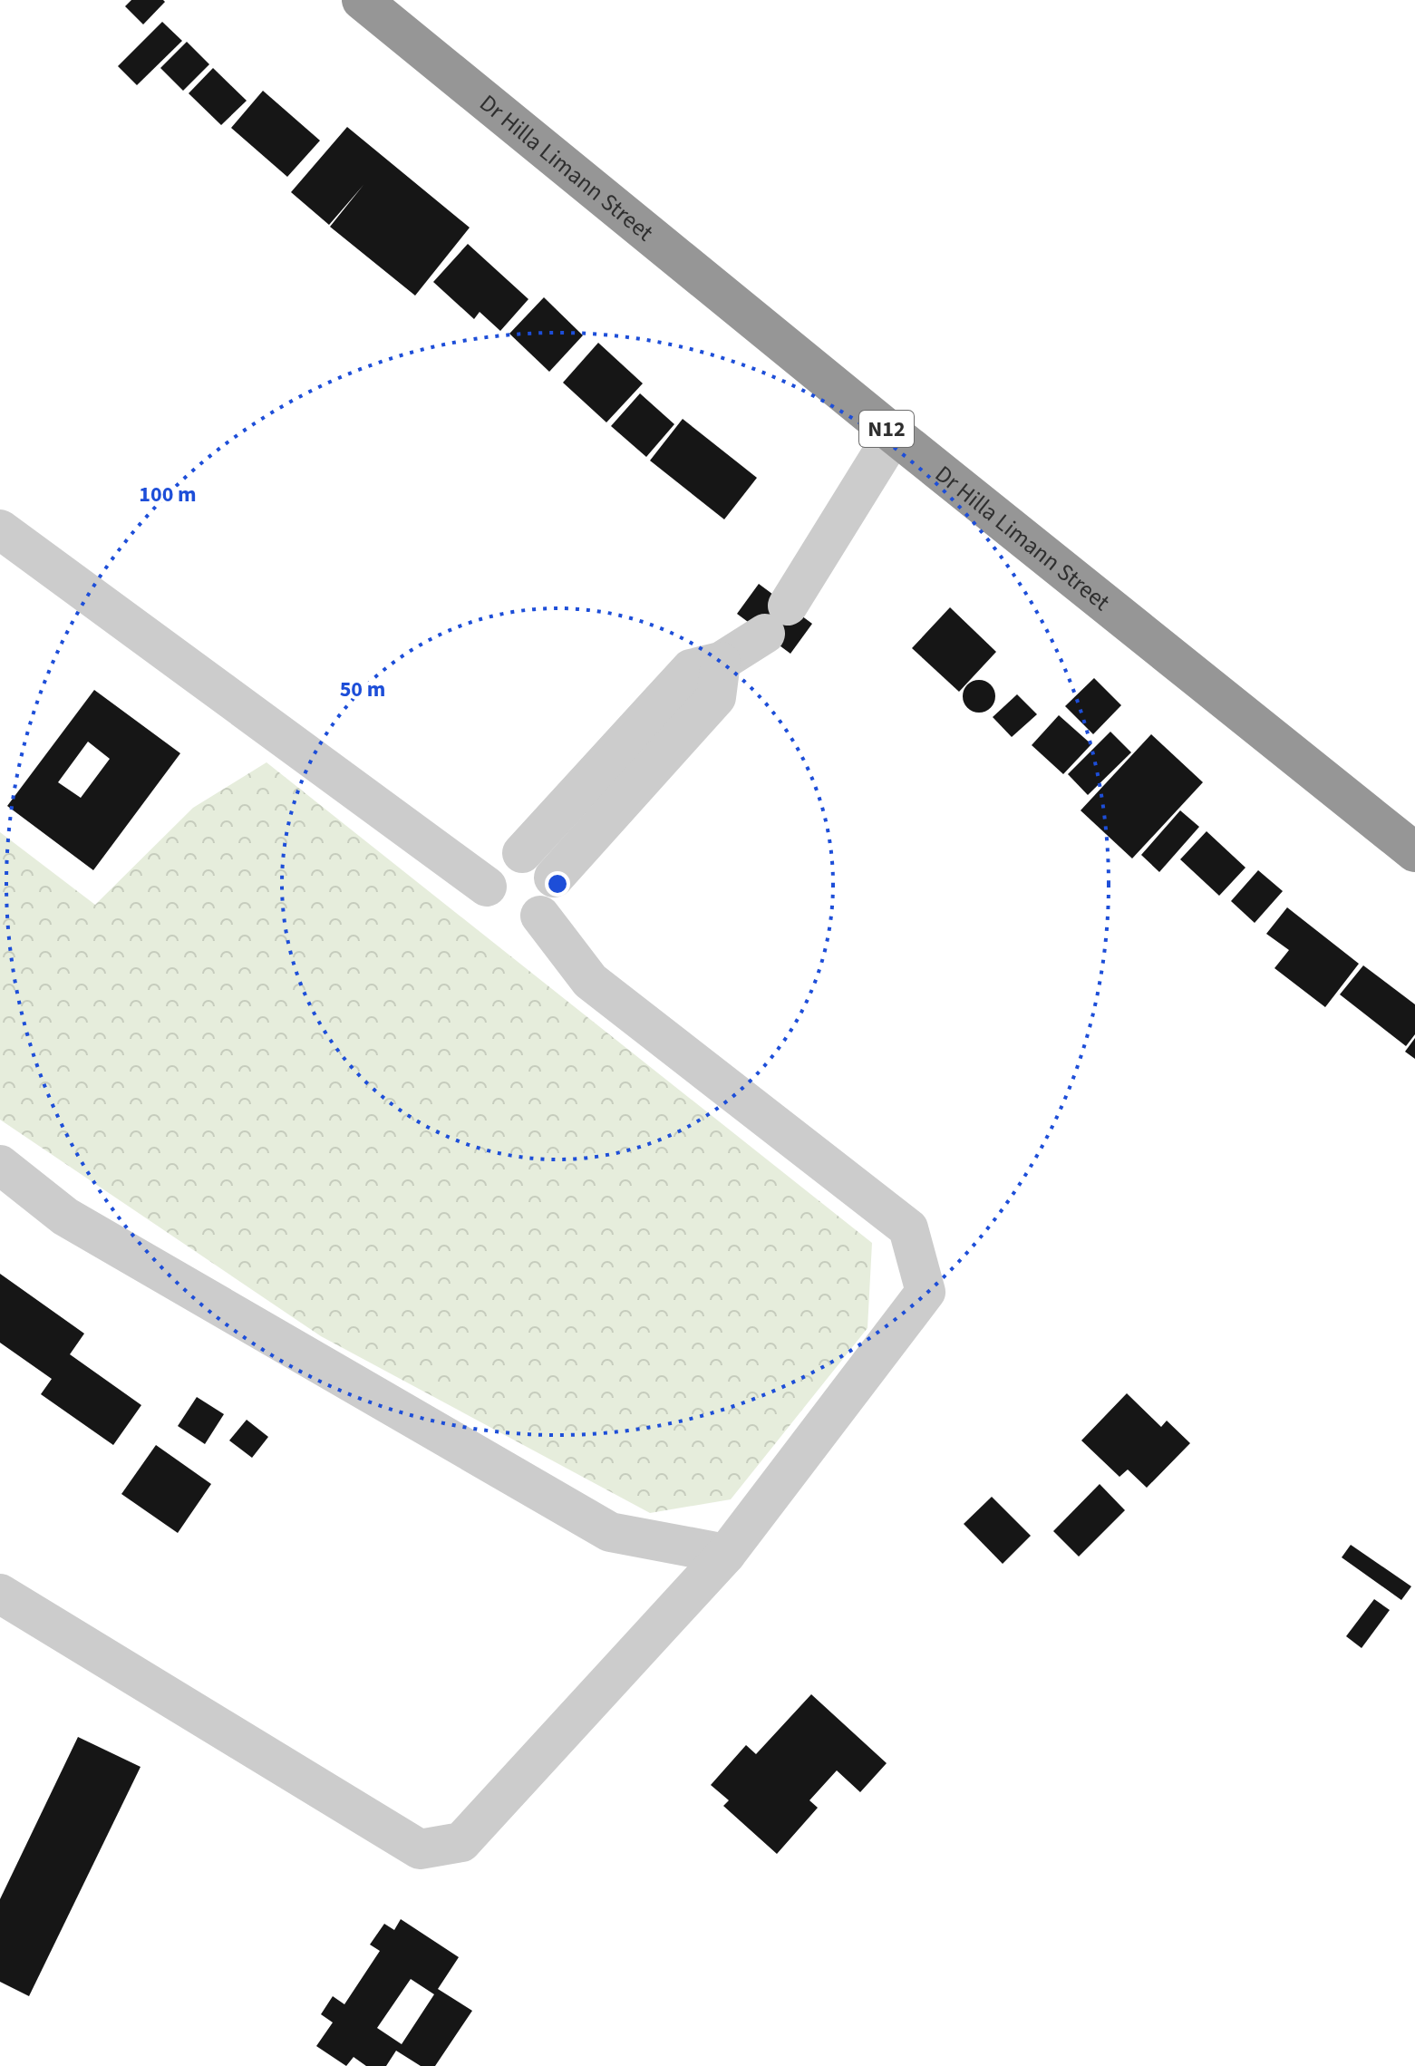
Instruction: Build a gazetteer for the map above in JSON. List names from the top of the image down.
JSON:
{
  "streets": {
    "highway": ["Dr Hilla Limann Street", "N12"]
  },
  "rings": ["100 m", "50 m"]
}
